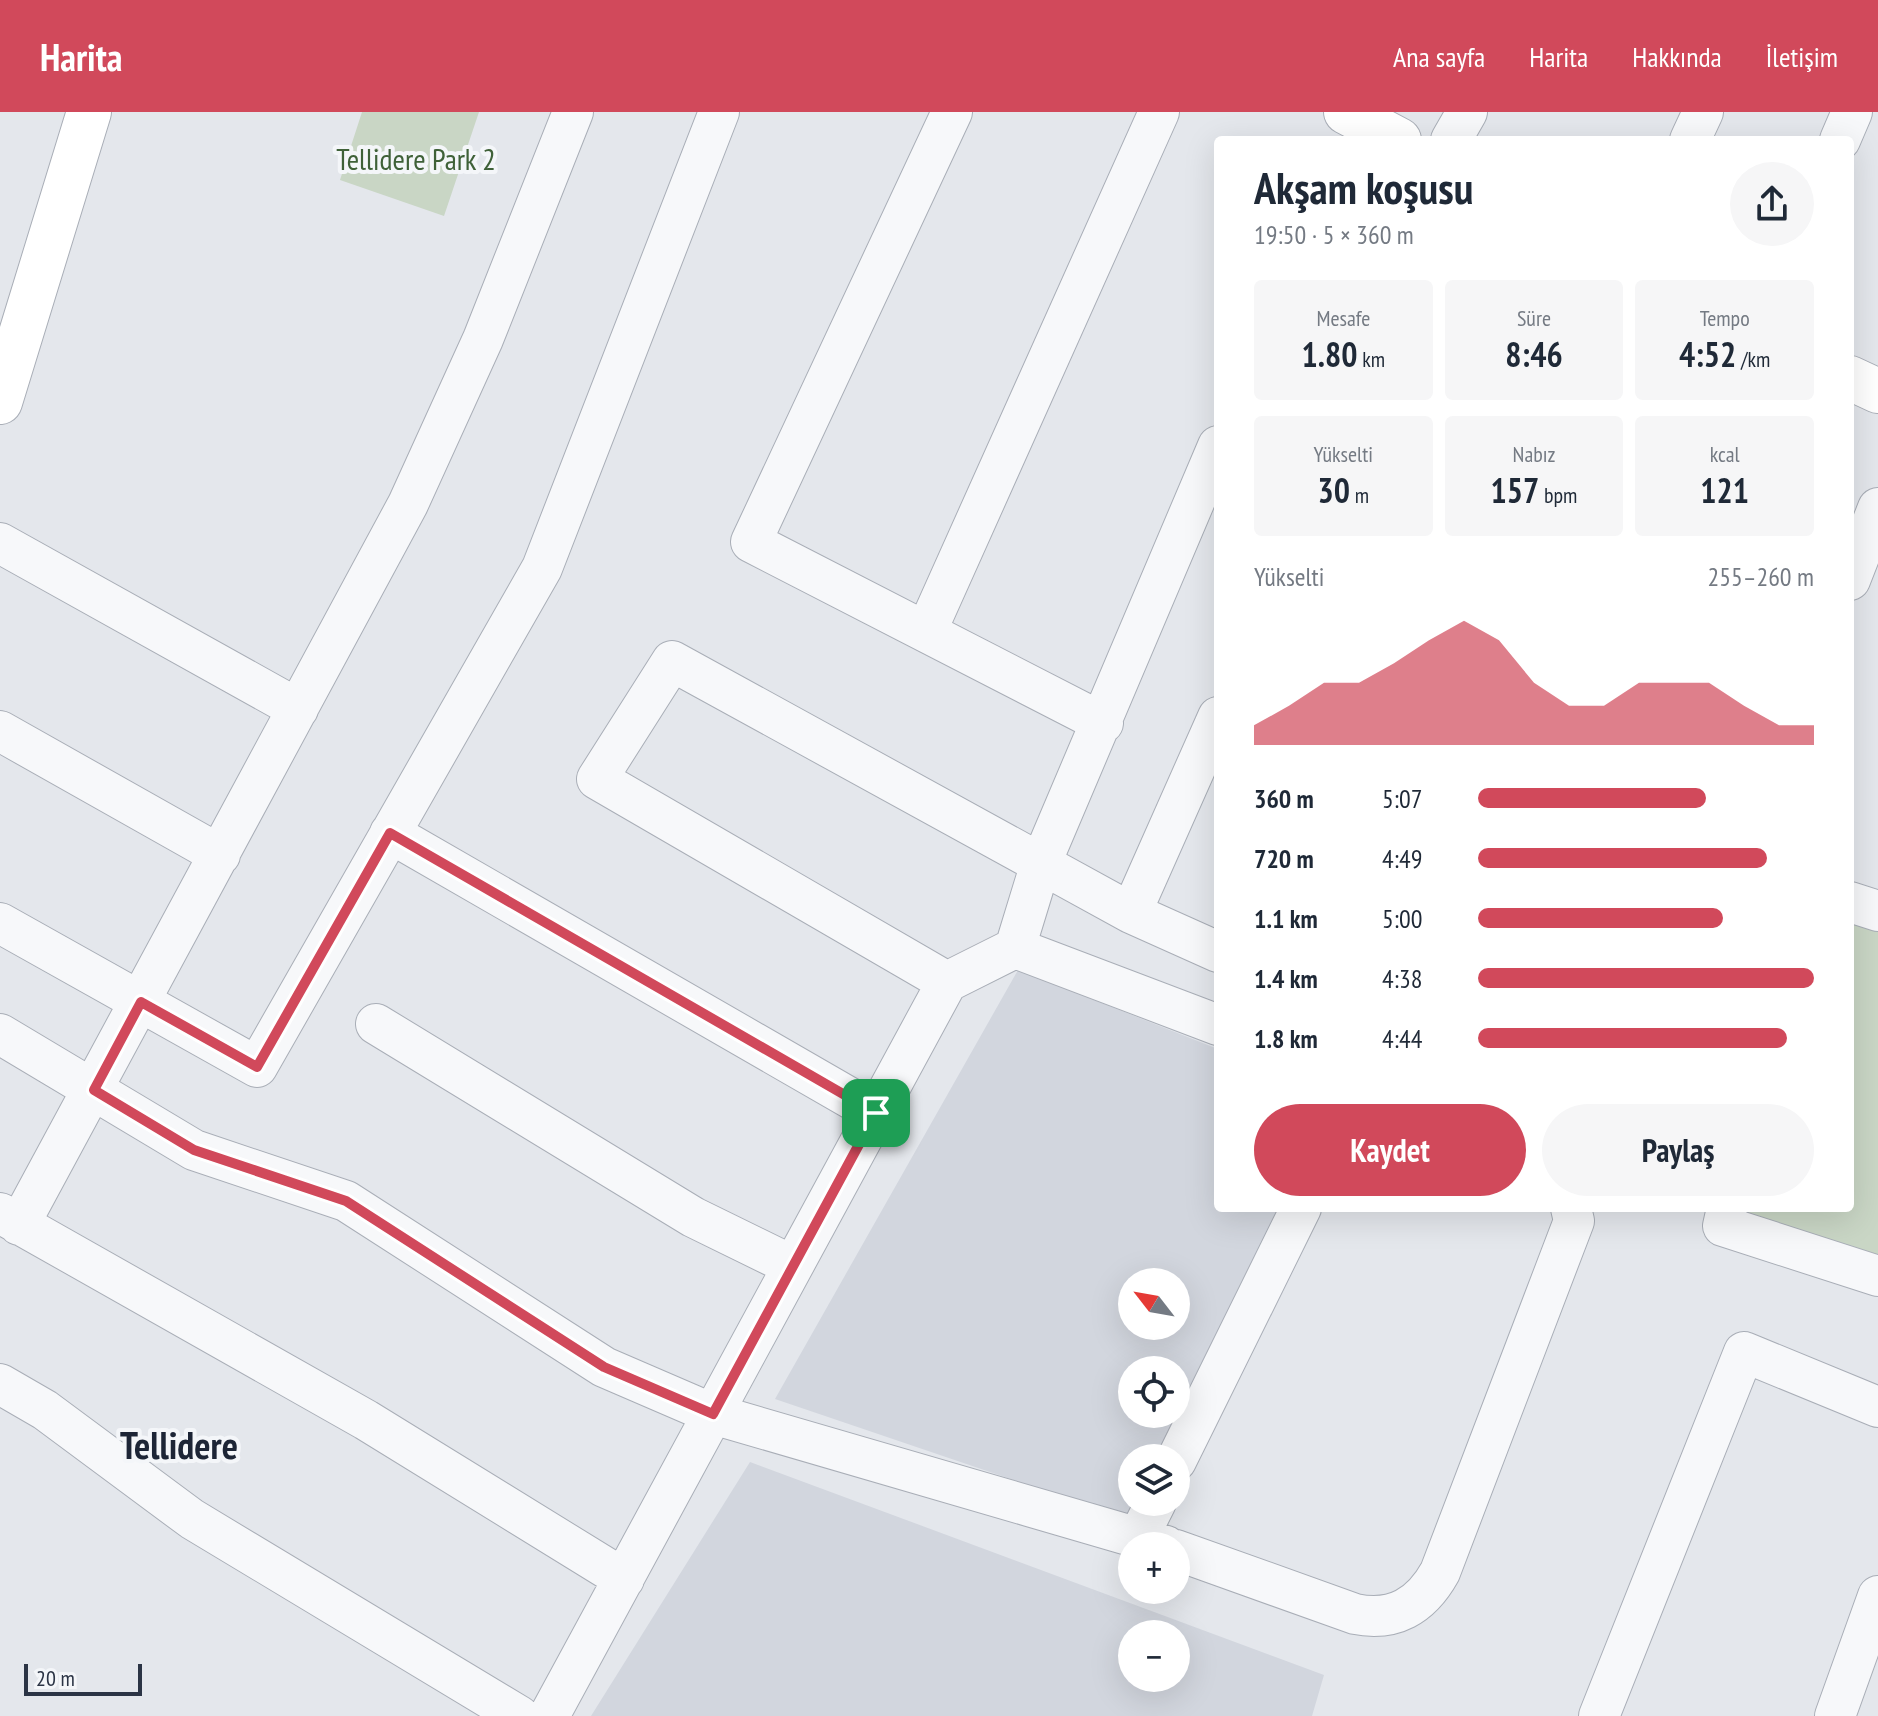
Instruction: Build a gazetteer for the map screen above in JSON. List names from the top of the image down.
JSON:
{
  "districts": ["Tellidere"],
  "parks": ["Tellidere Park 2"],
  "scale_bar": "20 m",
  "north": "top left",
  "page": {
    "header": "Harita",
    "nav": [
      "Ana sayfa",
      "Harita",
      "Hakkında",
      "İletişim"
    ],
    "heading": ["Akşam koşusu", "19:50 · 5 × 360 m"],
    "stats": [
      ["Mesafe", "1.80 km"],
      ["Süre", "8:46"],
      ["Tempo", "4:52 /km"],
      ["Yükselti", "30 m"],
      ["Nabız", "157 bpm"],
      ["kcal", "121"]
    ],
    "chart": ["Yükselti", "255–260 m"],
    "list": [
      {
        "name": "360 m",
        "note": "5:07"
      },
      {
        "name": "720 m",
        "note": "4:49"
      },
      {
        "name": "1.1 km",
        "note": "5:00"
      },
      {
        "name": "1.4 km",
        "note": "4:38"
      },
      {
        "name": "1.8 km",
        "note": "4:44"
      }
    ],
    "buttons": ["Kaydet", "Paylaş"],
    "map_buttons": ["+", "−"],
    "scale": "20 m"
  }
}
